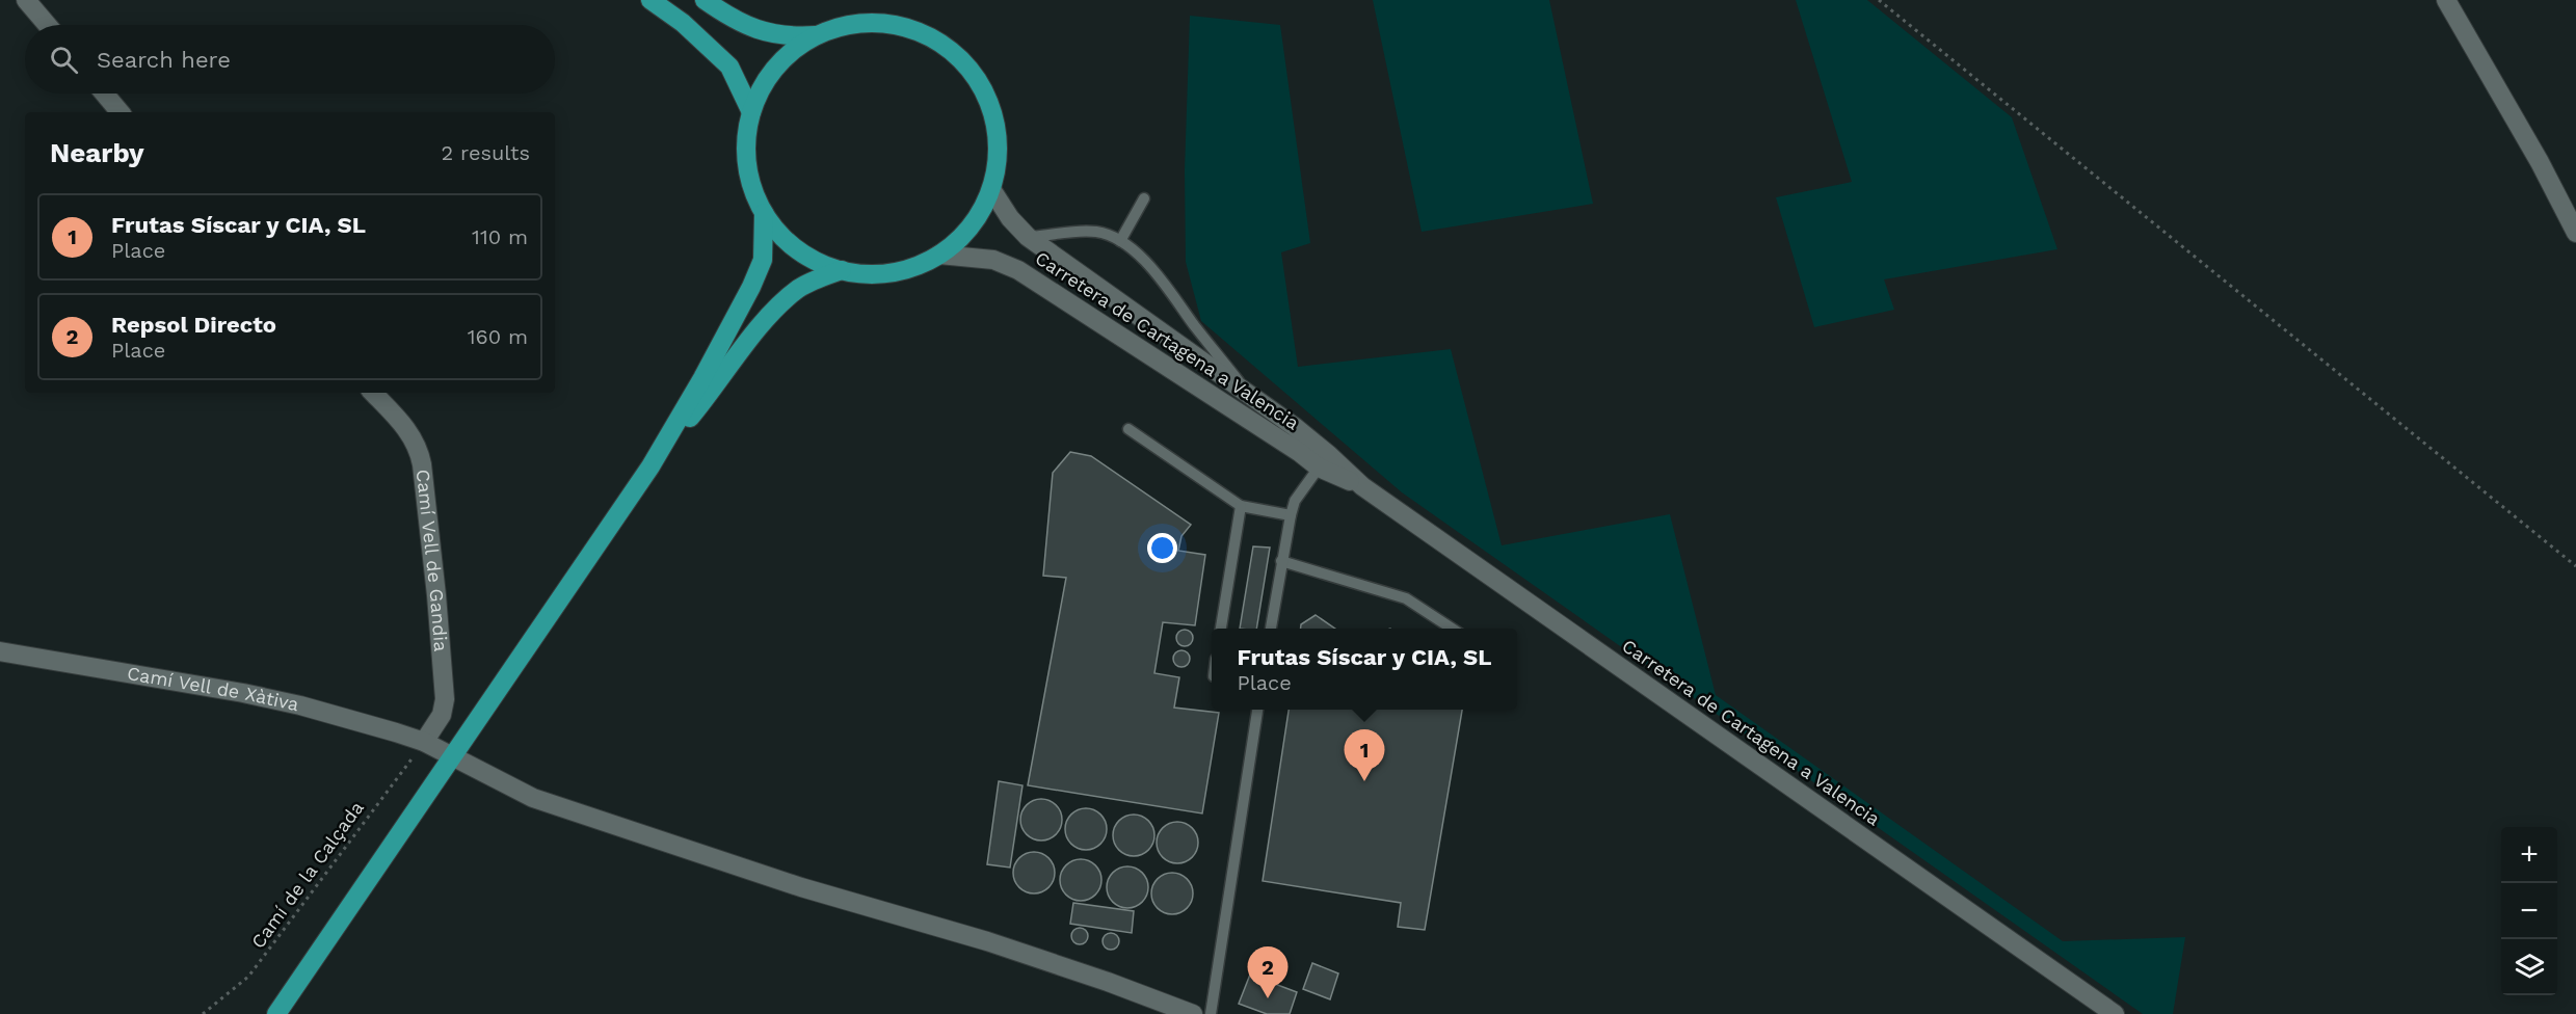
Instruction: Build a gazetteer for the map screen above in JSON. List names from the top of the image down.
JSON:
{
  "streets": {
    "main road": ["Carretera de Cartagena a Valencia", "Camí Vell de Gandia", "Camí Vell de Xàtiva"],
    "path": ["Camí de la Calçada"]
  },
  "crossings": [
    ["Camí Vell de Gandia", "Camí Vell de Xàtiva"],
    ["Camí Vell de Gandia", "Camí de la Calçada"],
    ["Camí Vell de Xàtiva", "Camí de la Calçada"]
  ],
  "page": {
    "search": "Search here",
    "heading": ["Nearby", "2 results"],
    "list": [
      {
        "mark": "1",
        "name": "Frutas Síscar y CIA, SL",
        "note": "Place",
        "value": "110 m"
      },
      {
        "mark": "2",
        "name": "Repsol Directo",
        "note": "Place",
        "value": "160 m"
      }
    ],
    "popup": ["Frutas Síscar y CIA, SL", "Place"],
    "pins": ["1", "2"],
    "map_buttons": ["+", "−"]
  }
}
